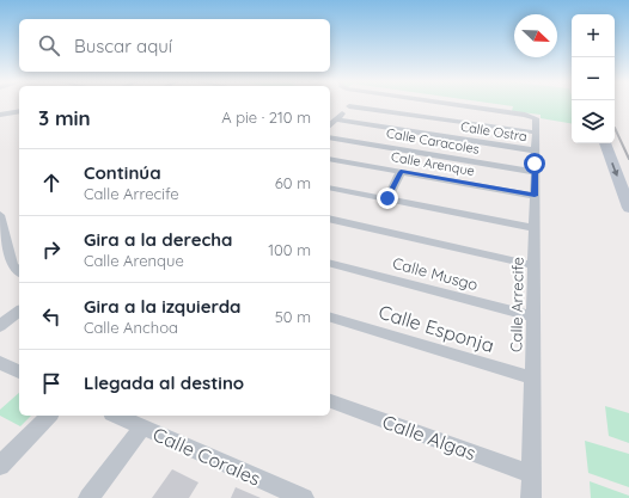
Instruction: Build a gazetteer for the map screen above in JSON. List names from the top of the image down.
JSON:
{
  "streets": {
    "street": [
      "Calle Ostra",
      "Calle Caracoles",
      "Calle Arenque",
      "Calle Musgo",
      "Calle Arrecife",
      "Calle Esponja",
      "Calle Algas",
      "Calle Corales"
    ]
  },
  "crossings": [
    ["Calle Ostra", "Calle Arrecife"],
    ["Calle Caracoles", "Calle Arrecife"],
    ["Calle Arenque", "Calle Arrecife"],
    ["Calle Musgo", "Calle Arrecife"],
    ["Calle Arrecife", "Calle Esponja"],
    ["Calle Arrecife", "Calle Algas"]
  ],
  "north": "bottom right",
  "page": {
    "map_buttons": ["+", "−"],
    "search": "Buscar aquí",
    "heading": ["3 min", "A pie · 210 m"],
    "list": [
      ["Continúa", "Calle Arrecife", "60 m"],
      ["Gira a la derecha", "Calle Arenque", "100 m"],
      ["Gira a la izquierda", "Calle Anchoa", "50 m"],
      "Llegada al destino"
    ]
  }
}
